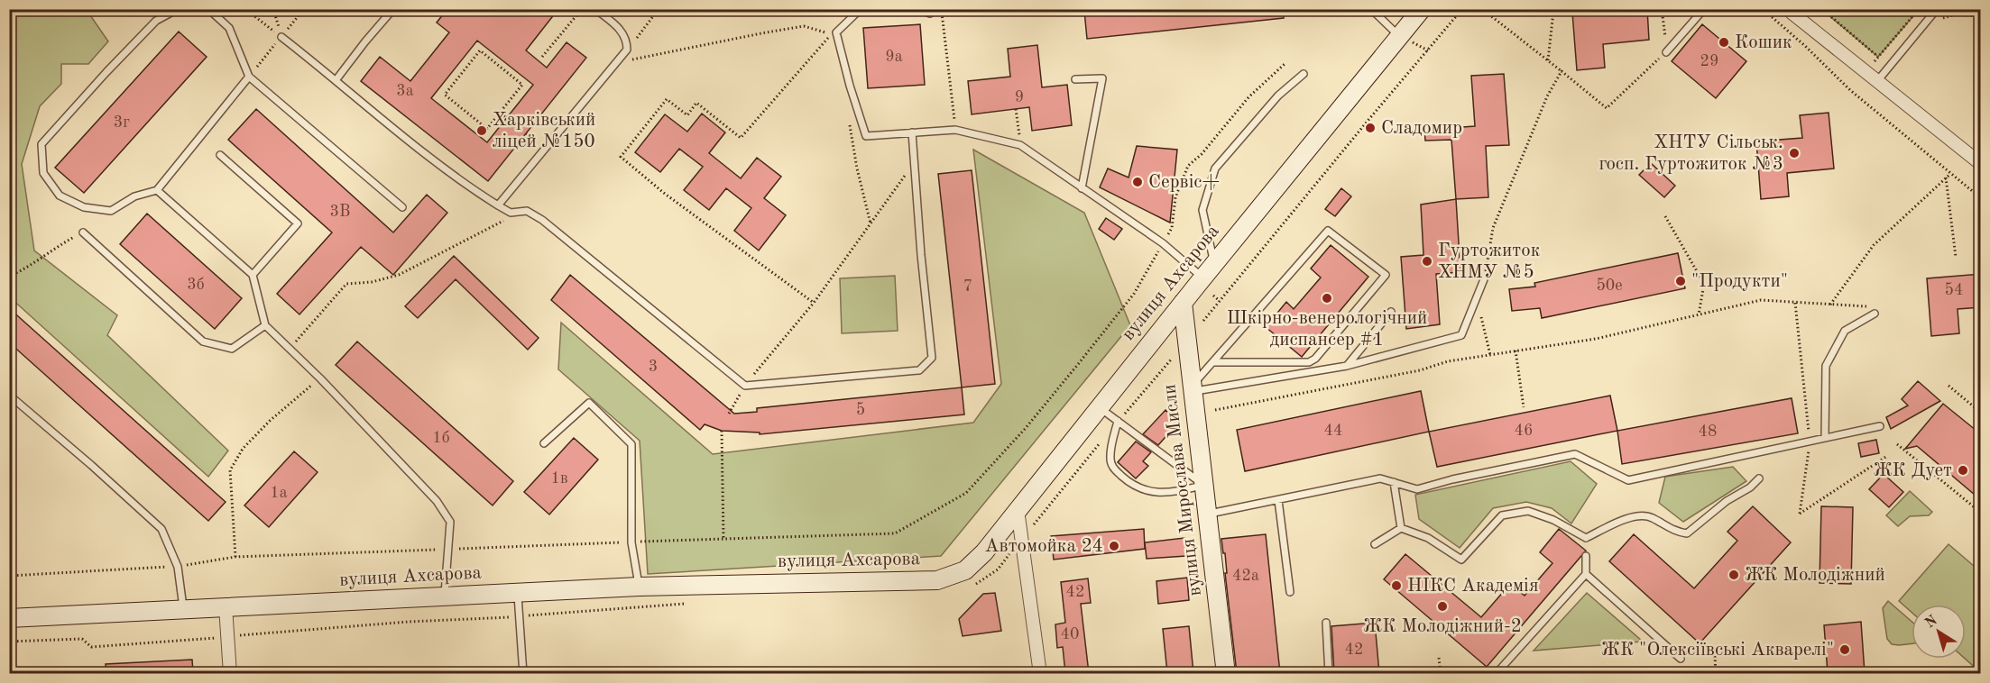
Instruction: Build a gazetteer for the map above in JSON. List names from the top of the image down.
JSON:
{
  "streets": {
    "street": ["вулиця Ахсарова", "вулиця Мирослава Мисли"]
  },
  "crossings": [
    ["вулиця Ахсарова", "вулиця Мирослава Мисли"]
  ],
  "places": [
    "Кошик",
    "Сладомир",
    "Харківський ліцей №150",
    "ХНТУ Сільськ. госп. Гуртожиток №3",
    "Сервіс+",
    "Гуртожиток ХНМУ №5",
    "\"Продукти\"",
    "Шкірно-венерологічний диспансер #1",
    "ЖК Дует",
    "Автомойка 24",
    "ЖК Молодіжний",
    "НІКС Академія",
    "ЖК Молодіжний-2",
    "ЖК \"Олексіївські Акварелі\""
  ],
  "house_numbers": [
    "9а",
    "29",
    "3а",
    "9",
    "3г",
    "3В",
    "3б",
    "50е",
    "7",
    "54",
    "3",
    "5",
    "44",
    "46",
    "48",
    "1б",
    "1в",
    "1а",
    "42а",
    "42",
    "40",
    "42"
  ],
  "north": "top left"
}
